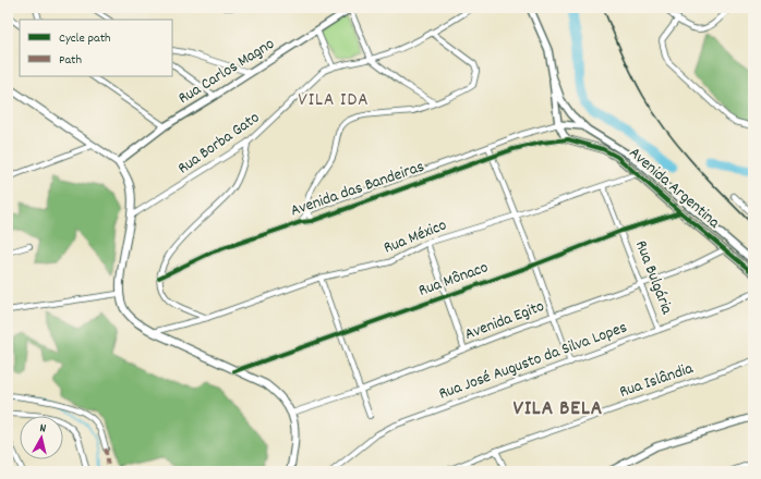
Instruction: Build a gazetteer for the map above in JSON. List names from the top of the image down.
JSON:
{
  "streets": {
    "street": [
      "Rua Carlos Magno",
      "Rua Borba Gato",
      "Avenida Argentina",
      "Avenida das Bandeiras",
      "Rua México",
      "Rua Bulgária",
      "Rua Mônaco",
      "Avenida Egito",
      "Rua José Augusto da Silva Lopes",
      "Rua Islândia"
    ]
  },
  "crossings": [
    ["Avenida Argentina", "Avenida das Bandeiras"],
    ["Avenida Argentina", "Rua México"],
    ["Avenida Argentina", "Rua Mônaco"],
    ["Avenida Argentina", "Avenida Egito"],
    ["Rua México", "Rua Bulgária"],
    ["Rua Bulgária", "Rua Mônaco"],
    ["Rua Bulgária", "Avenida Egito"],
    ["Rua Bulgária", "Rua José Augusto da Silva Lopes"]
  ],
  "districts": ["VILA IDA", "VILA BELA"],
  "legend": ["Cycle path", "Path"],
  "north": "top"
}
